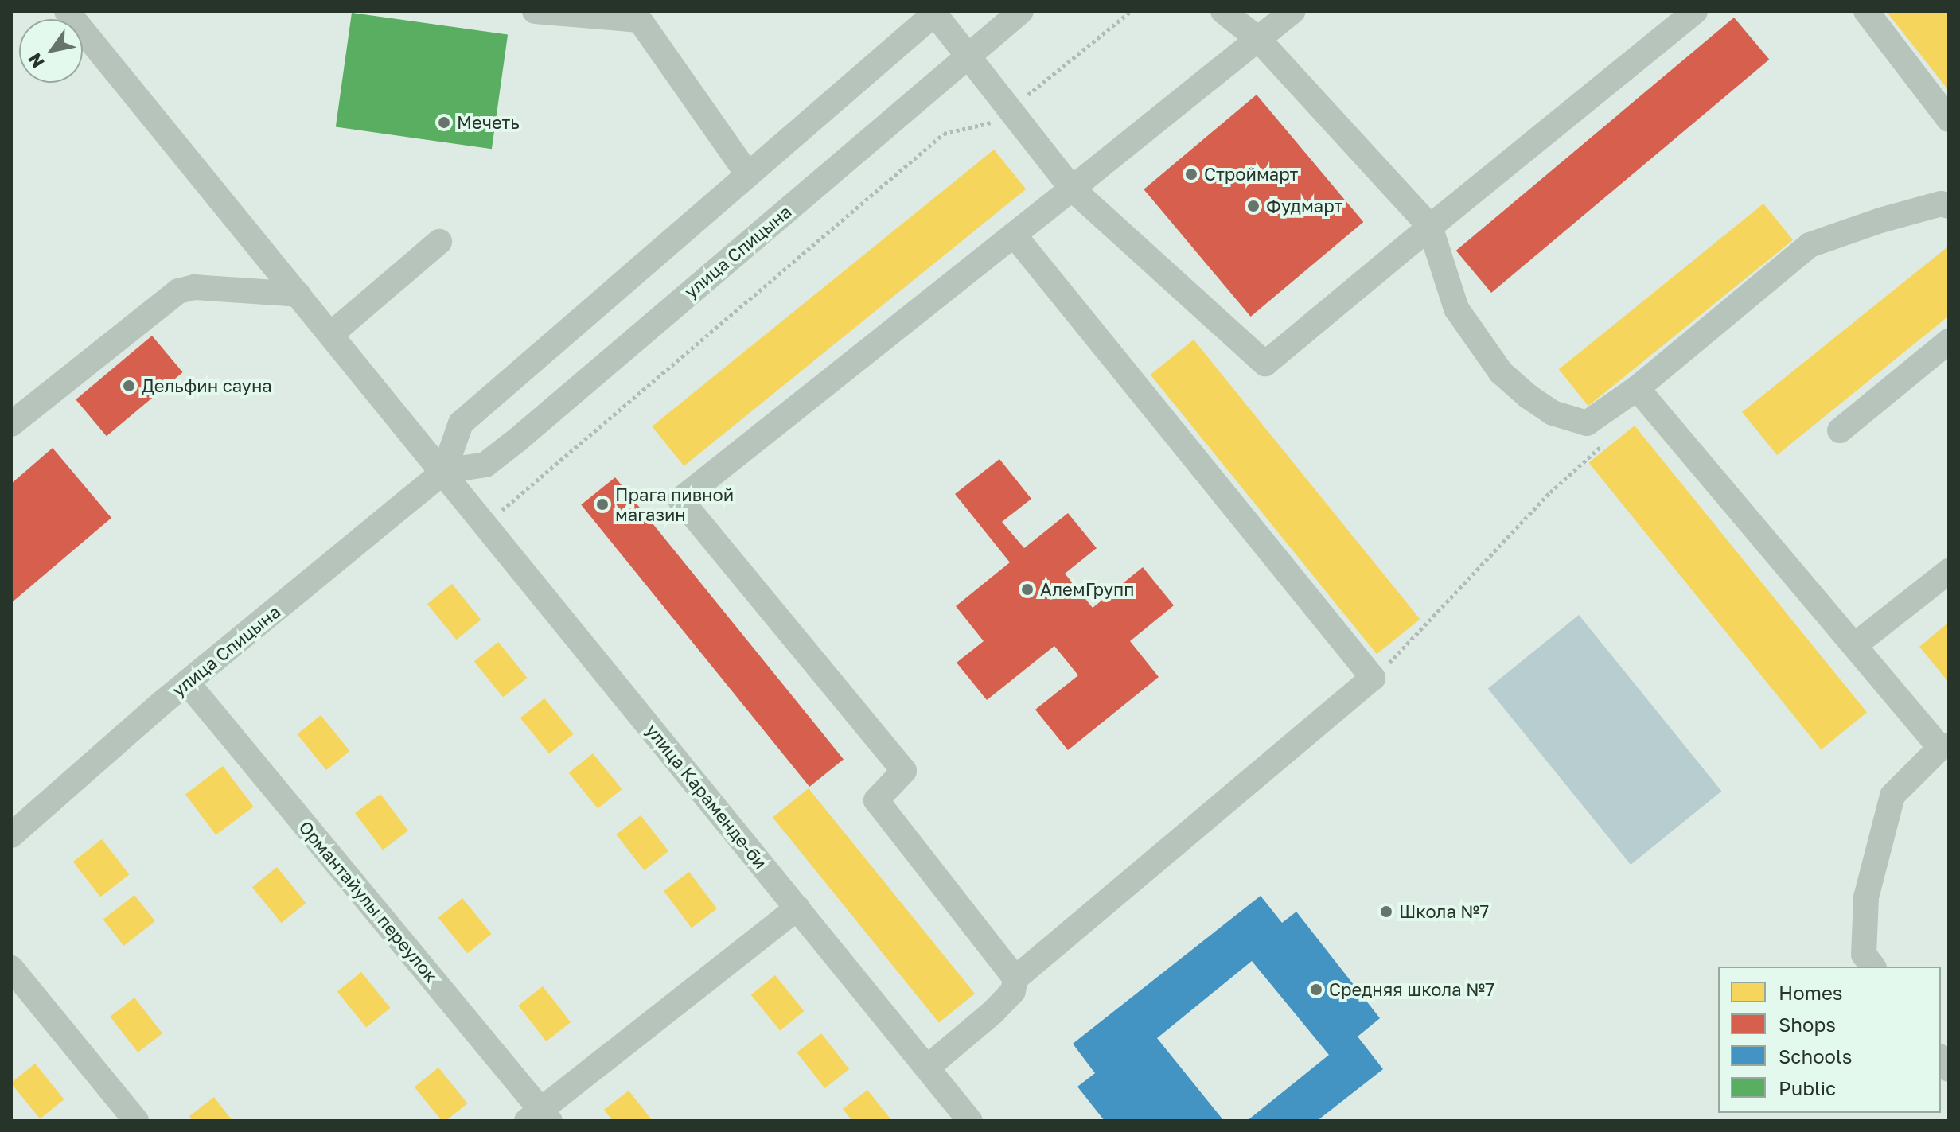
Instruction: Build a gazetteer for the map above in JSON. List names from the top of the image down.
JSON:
{
  "streets": {
    "street": ["улица Спицына", "улица Караменде-би", "Ормантайулы переулок"]
  },
  "crossings": [
    ["улица Спицына", "улица Караменде-би"],
    ["улица Спицына", "Ормантайулы переулок"]
  ],
  "places": [
    "Мечеть",
    "Строймарт",
    "Фудмарт",
    "Дельфин сауна",
    "Прага пивной магазин",
    "АлемГрупп",
    "Школа №7",
    "Средняя школа №7"
  ],
  "legend": [
    "Homes",
    "Shops",
    "Schools",
    "Public"
  ],
  "north": "bottom left"
}
